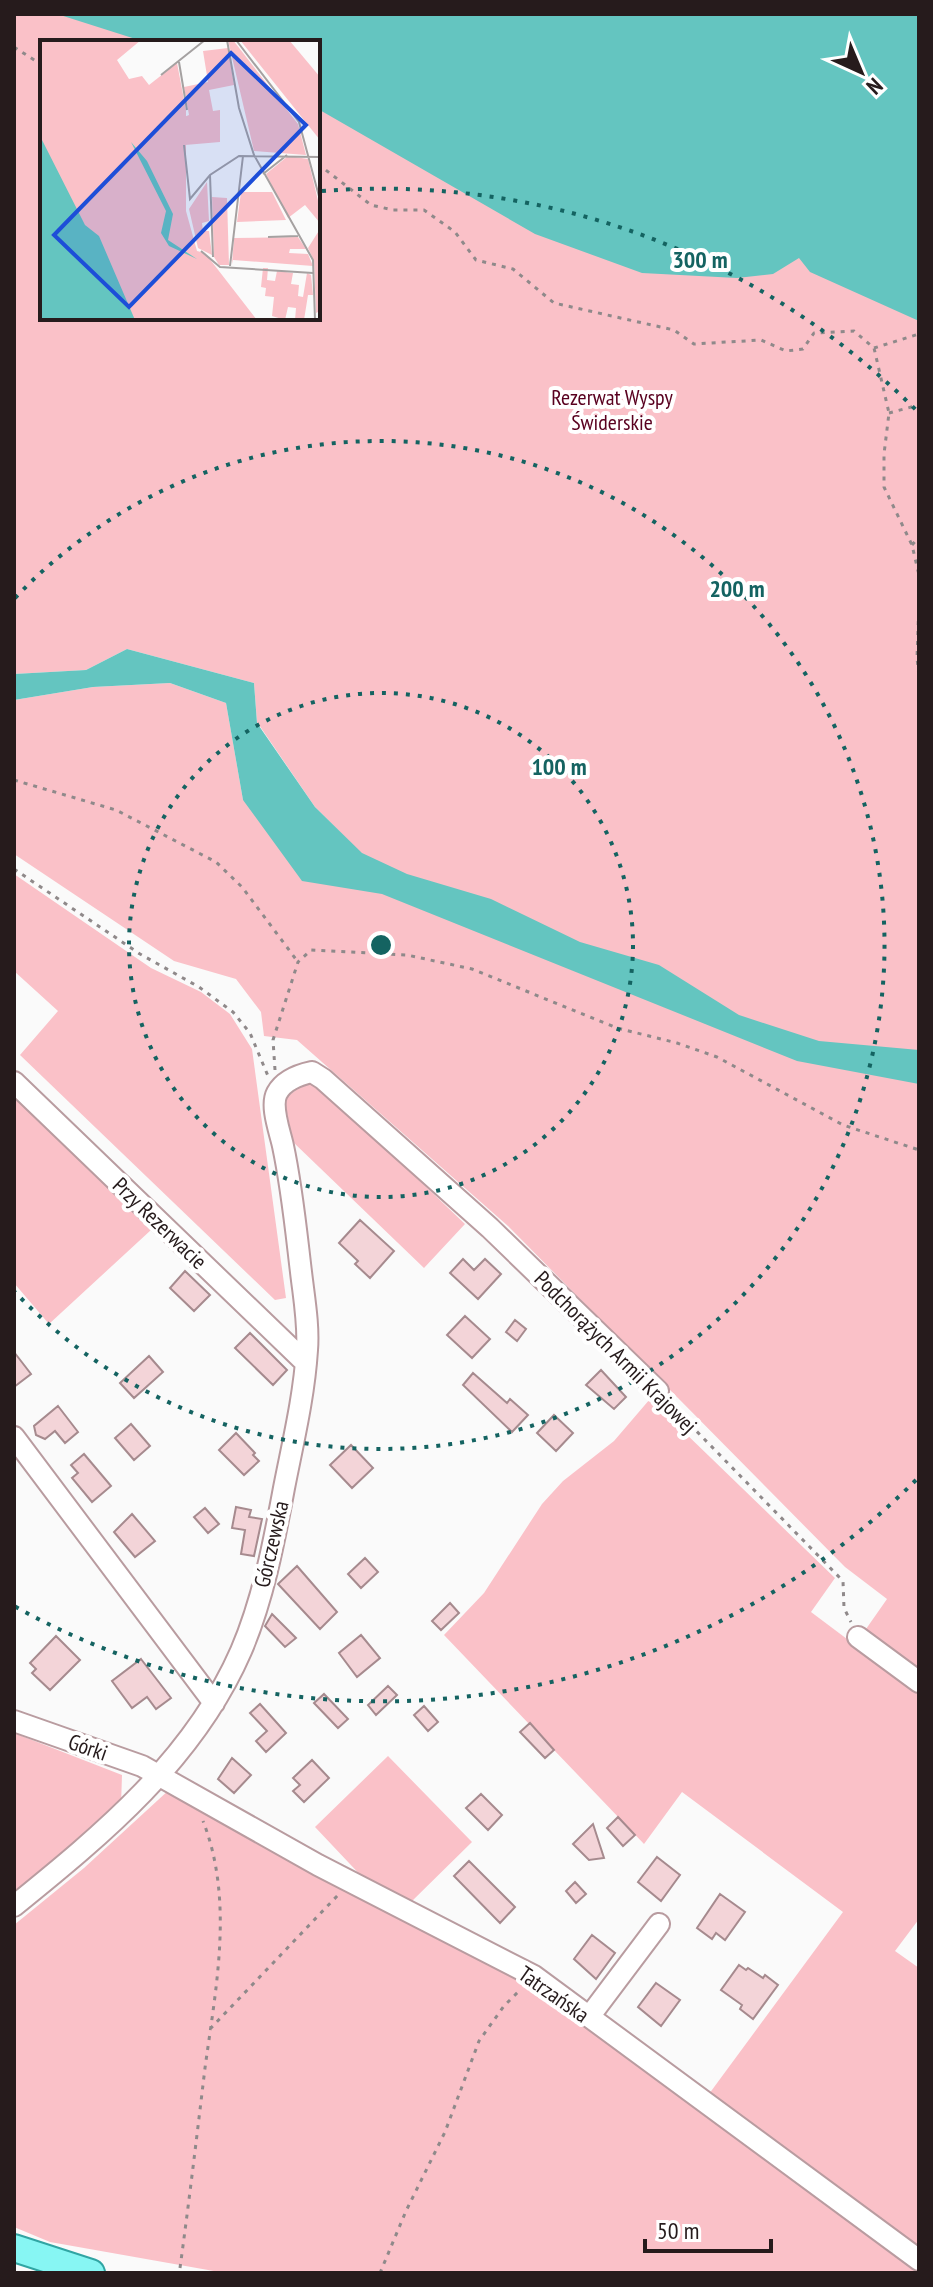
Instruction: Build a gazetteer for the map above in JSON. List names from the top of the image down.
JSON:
{
  "streets": {
    "street": [
      "Przy Rezerwacie",
      "Podchorążych Armii Krajowej",
      "Górczewska",
      "Górki",
      "Tatrzańska"
    ]
  },
  "crossings": [
    ["Przy Rezerwacie", "Górczewska"],
    ["Podchorążych Armii Krajowej", "Górczewska"],
    ["Górczewska", "Górki"],
    ["Górczewska", "Tatrzańska"],
    ["Górki", "Tatrzańska"]
  ],
  "parks": ["Rezerwat Wyspy Świderskie"],
  "scale_bar": "50 m",
  "north": "bottom right",
  "rings": ["300 m", "200 m", "100 m"]
}
